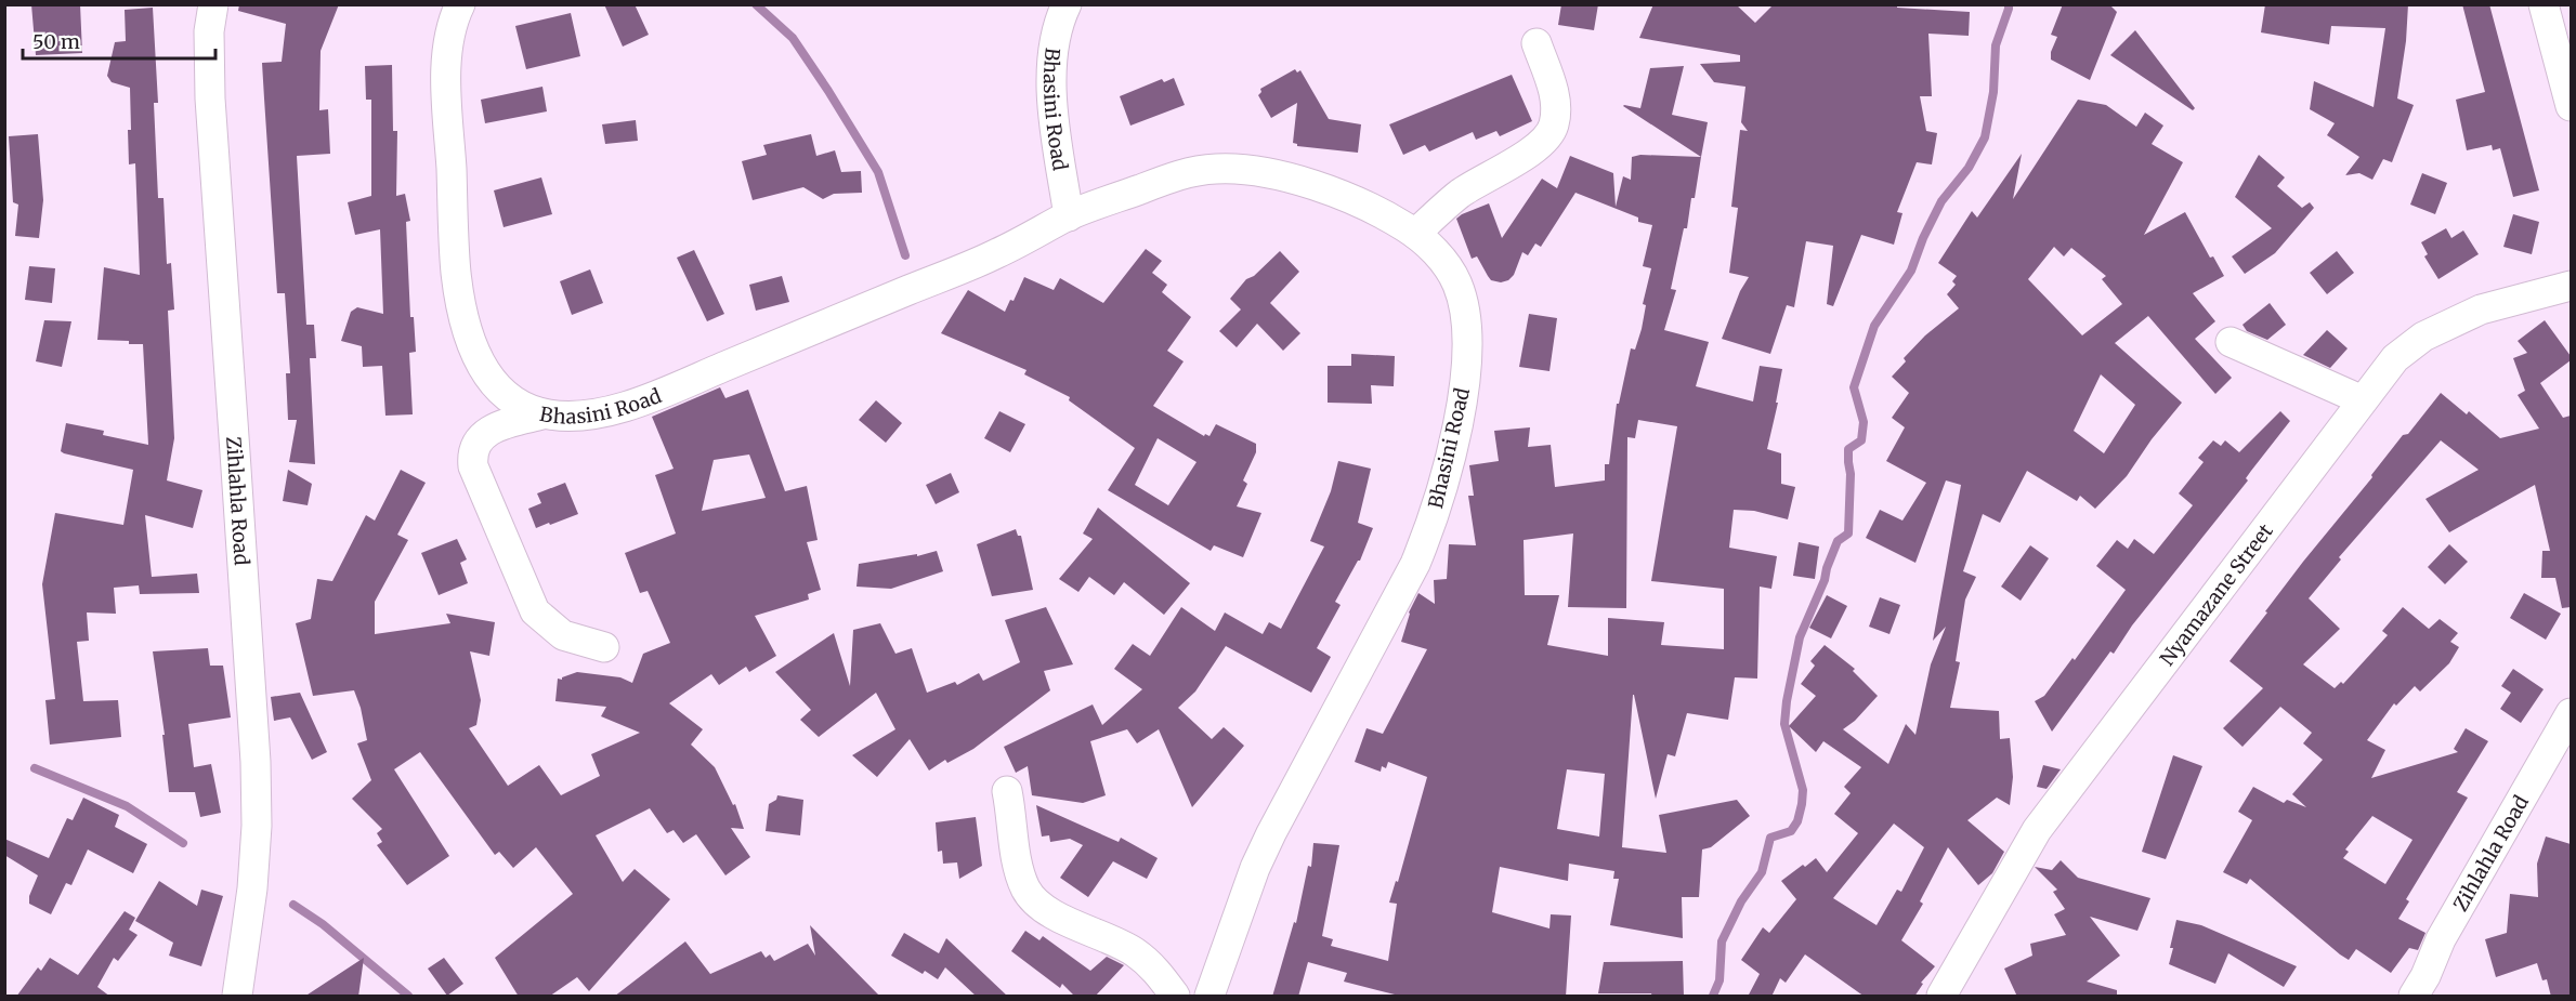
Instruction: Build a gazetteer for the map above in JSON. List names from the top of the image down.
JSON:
{
  "streets": {
    "street": ["Bhasini Road", "Zihlahla Road", "Nyamazane Street"]
  },
  "scale_bar": "50 m"
}
